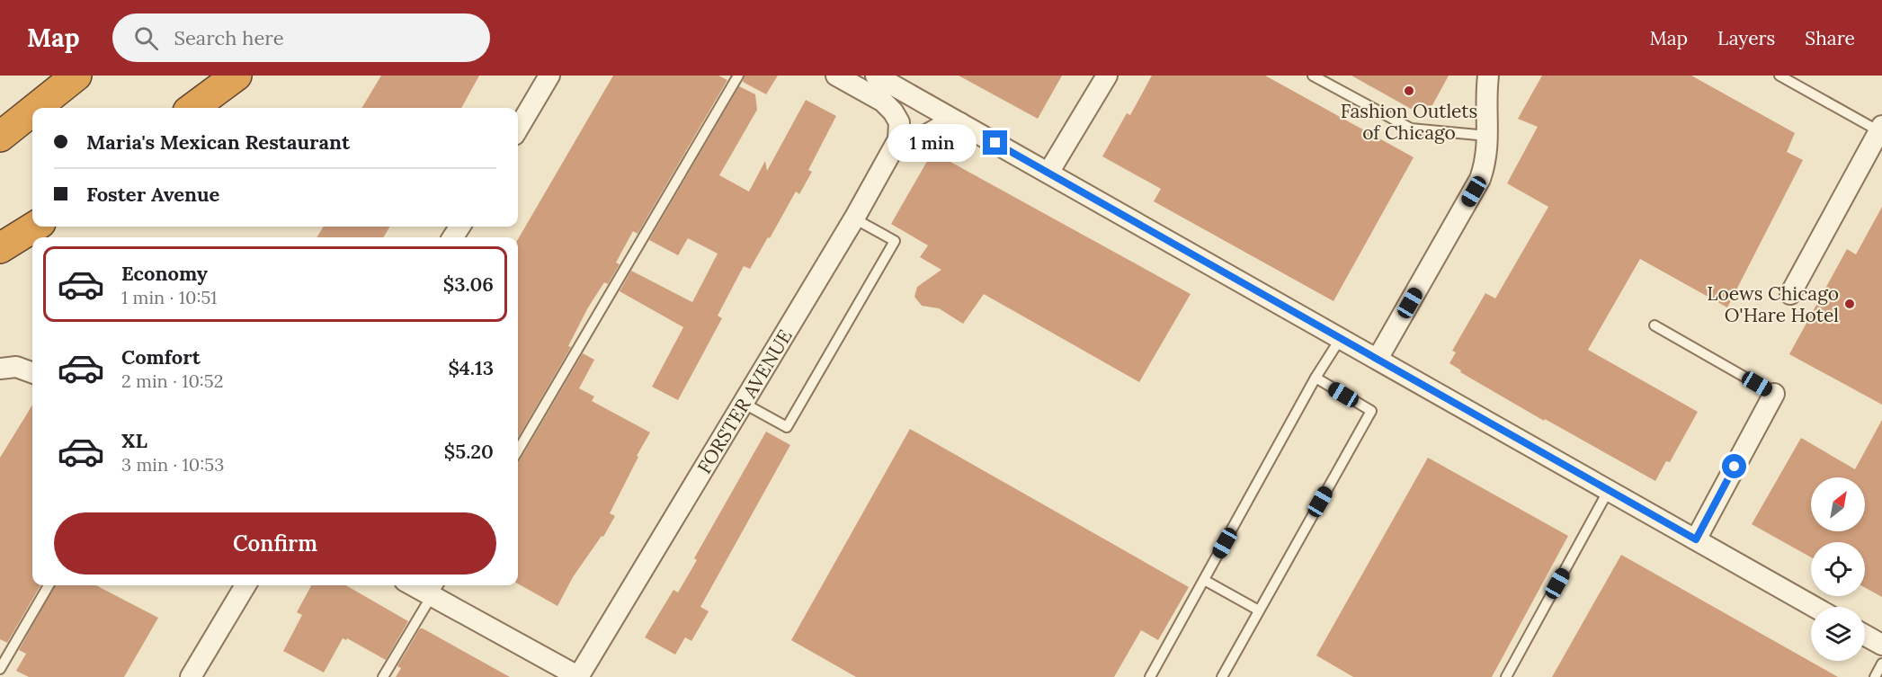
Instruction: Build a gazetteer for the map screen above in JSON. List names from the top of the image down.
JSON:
{
  "streets": {
    "street": ["FORSTER AVENUE"]
  },
  "places": ["Fashion Outlets of Chicago", "Loews Chicago O'Hare Hotel"],
  "north": "top right",
  "page": {
    "header": "Map",
    "search": "Search here",
    "nav": ["Map", "Layers", "Share"],
    "banner": ["Maria's Mexican Restaurant", "Foster Avenue"],
    "bubble": "1 min",
    "list": [
      {
        "name": "Economy",
        "note": "1 min · 10:51",
        "value": "$3.06"
      },
      {
        "name": "Comfort",
        "note": "2 min · 10:52",
        "value": "$4.13"
      },
      {
        "name": "XL",
        "note": "3 min · 10:53",
        "value": "$5.20"
      }
    ],
    "buttons": "Confirm"
  }
}
